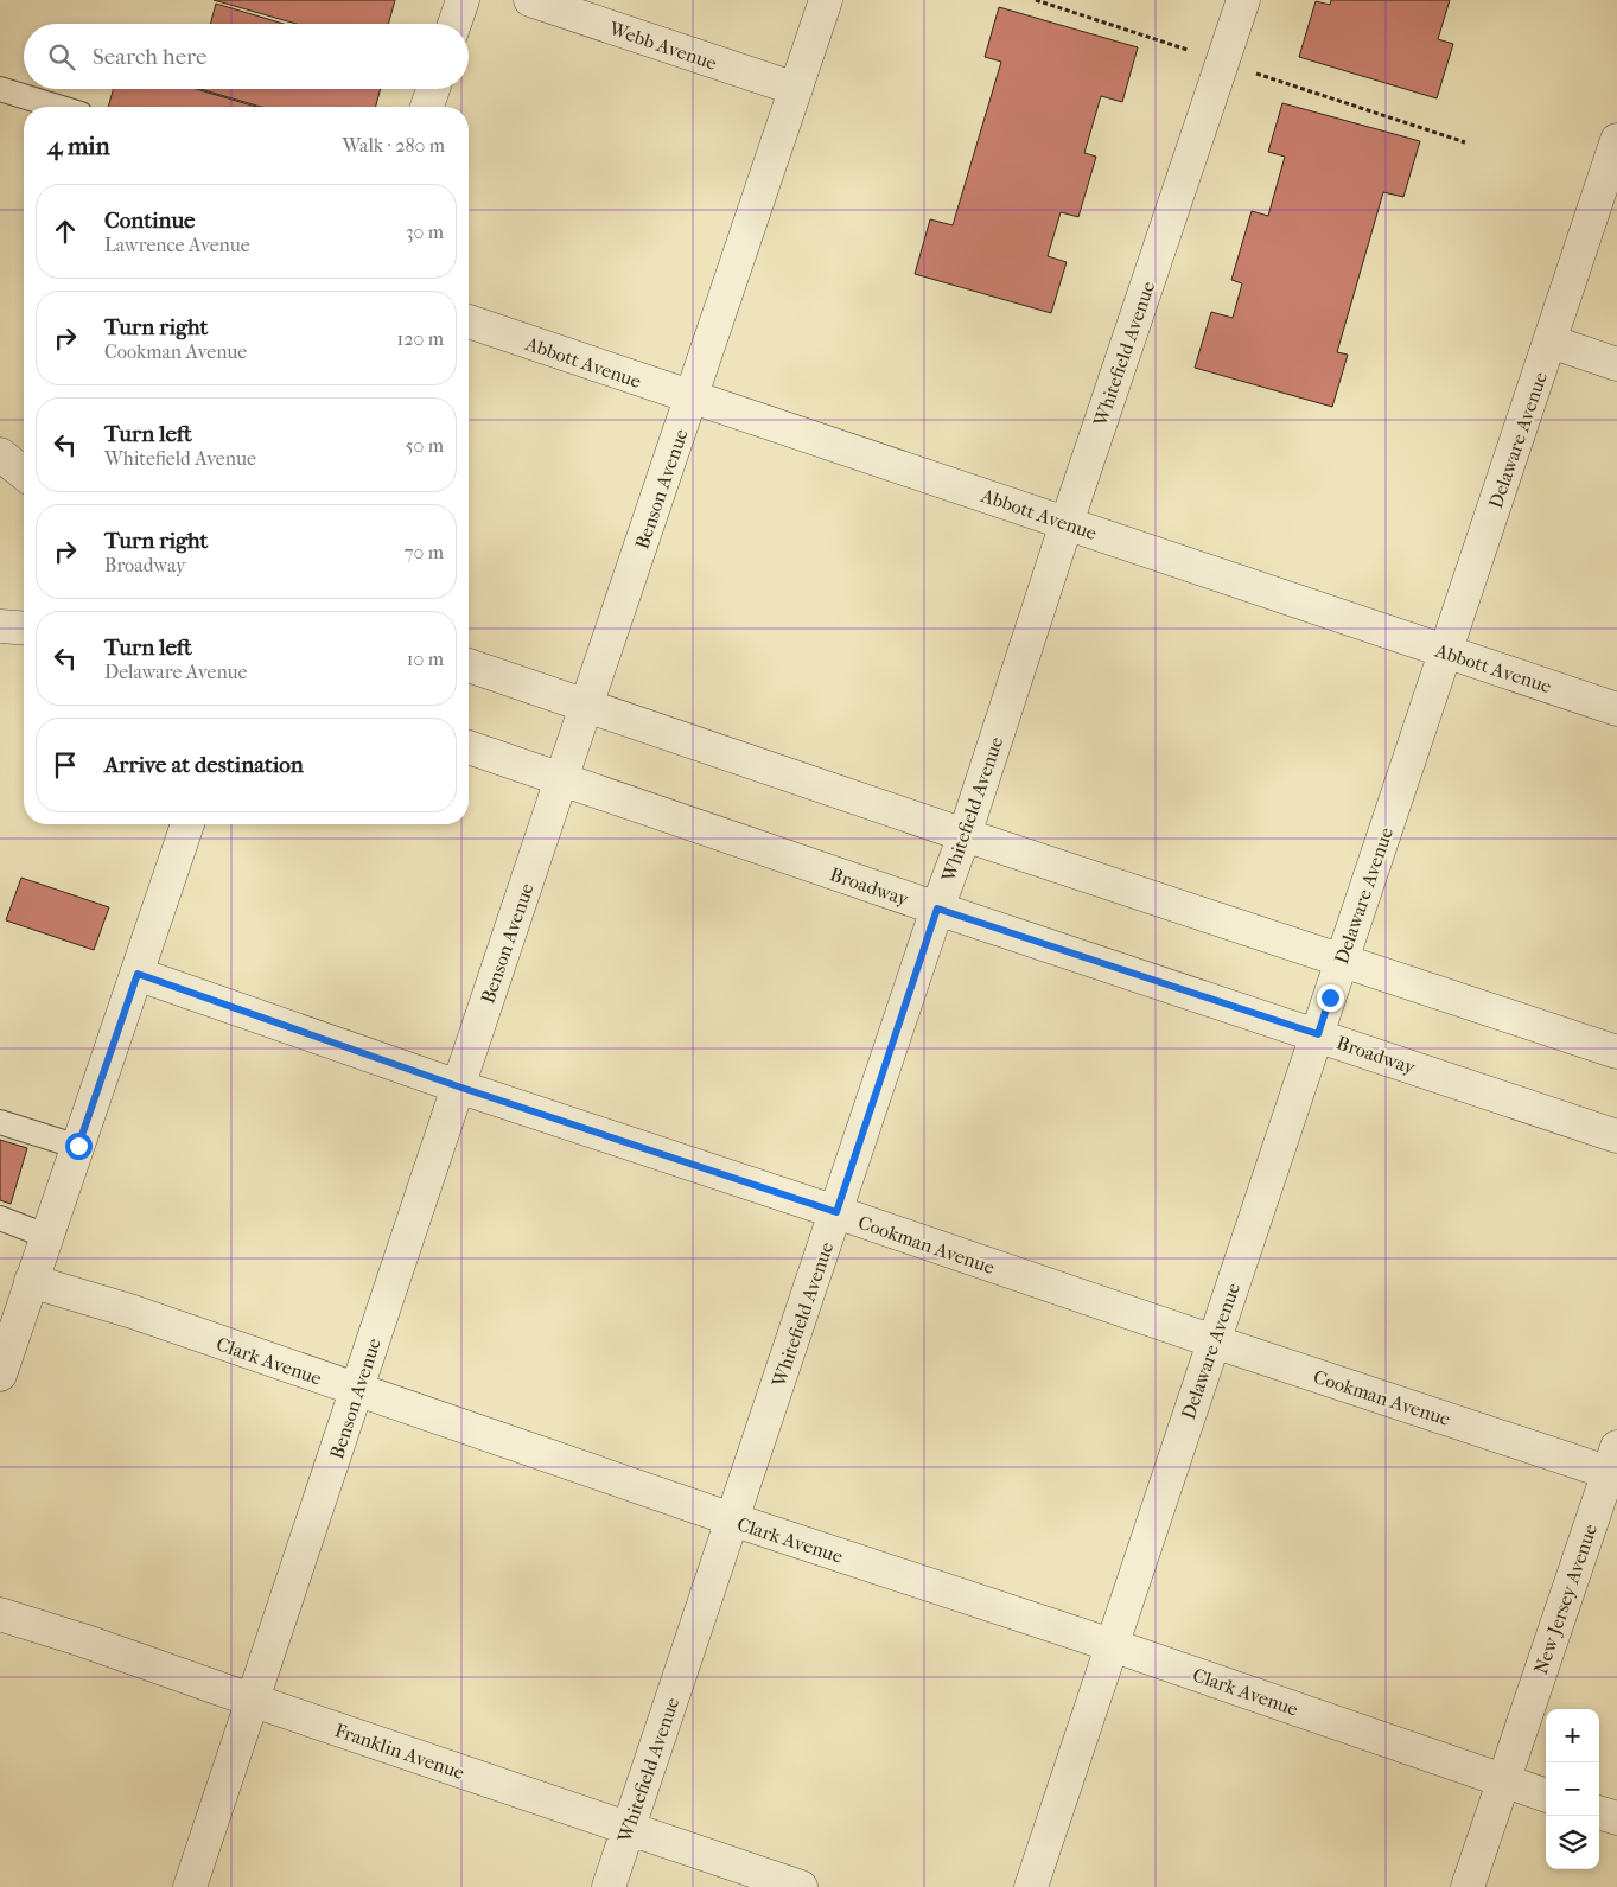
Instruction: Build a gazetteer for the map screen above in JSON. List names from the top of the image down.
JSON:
{
  "streets": {
    "street": [
      "Webb Avenue",
      "Whitefield Avenue",
      "Abbott Avenue",
      "Delaware Avenue",
      "Benson Avenue",
      "Broadway",
      "Cookman Avenue",
      "Clark Avenue",
      "New Jersey Avenue",
      "Franklin Avenue"
    ]
  },
  "crossings": [
    ["Webb Avenue", "Benson Avenue"],
    ["Whitefield Avenue", "Abbott Avenue"],
    ["Whitefield Avenue", "Broadway"],
    ["Whitefield Avenue", "Cookman Avenue"],
    ["Whitefield Avenue", "Clark Avenue"],
    ["Whitefield Avenue", "Franklin Avenue"],
    ["Abbott Avenue", "Delaware Avenue"],
    ["Abbott Avenue", "Benson Avenue"],
    ["Delaware Avenue", "Broadway"],
    ["Delaware Avenue", "Cookman Avenue"],
    ["Delaware Avenue", "Clark Avenue"],
    ["Benson Avenue", "Broadway"],
    ["Benson Avenue", "Cookman Avenue"],
    ["Benson Avenue", "Clark Avenue"],
    ["Benson Avenue", "Franklin Avenue"],
    ["Cookman Avenue", "New Jersey Avenue"],
    ["Clark Avenue", "New Jersey Avenue"]
  ],
  "page": {
    "search": "Search here",
    "heading": ["4 min", "Walk · 280 m"],
    "list": [
      ["Continue", "Lawrence Avenue", "30 m"],
      ["Turn right", "Cookman Avenue", "120 m"],
      ["Turn left", "Whitefield Avenue", "50 m"],
      ["Turn right", "Broadway", "70 m"],
      ["Turn left", "Delaware Avenue", "10 m"],
      "Arrive at destination"
    ],
    "map_buttons": ["+", "−"]
  }
}
